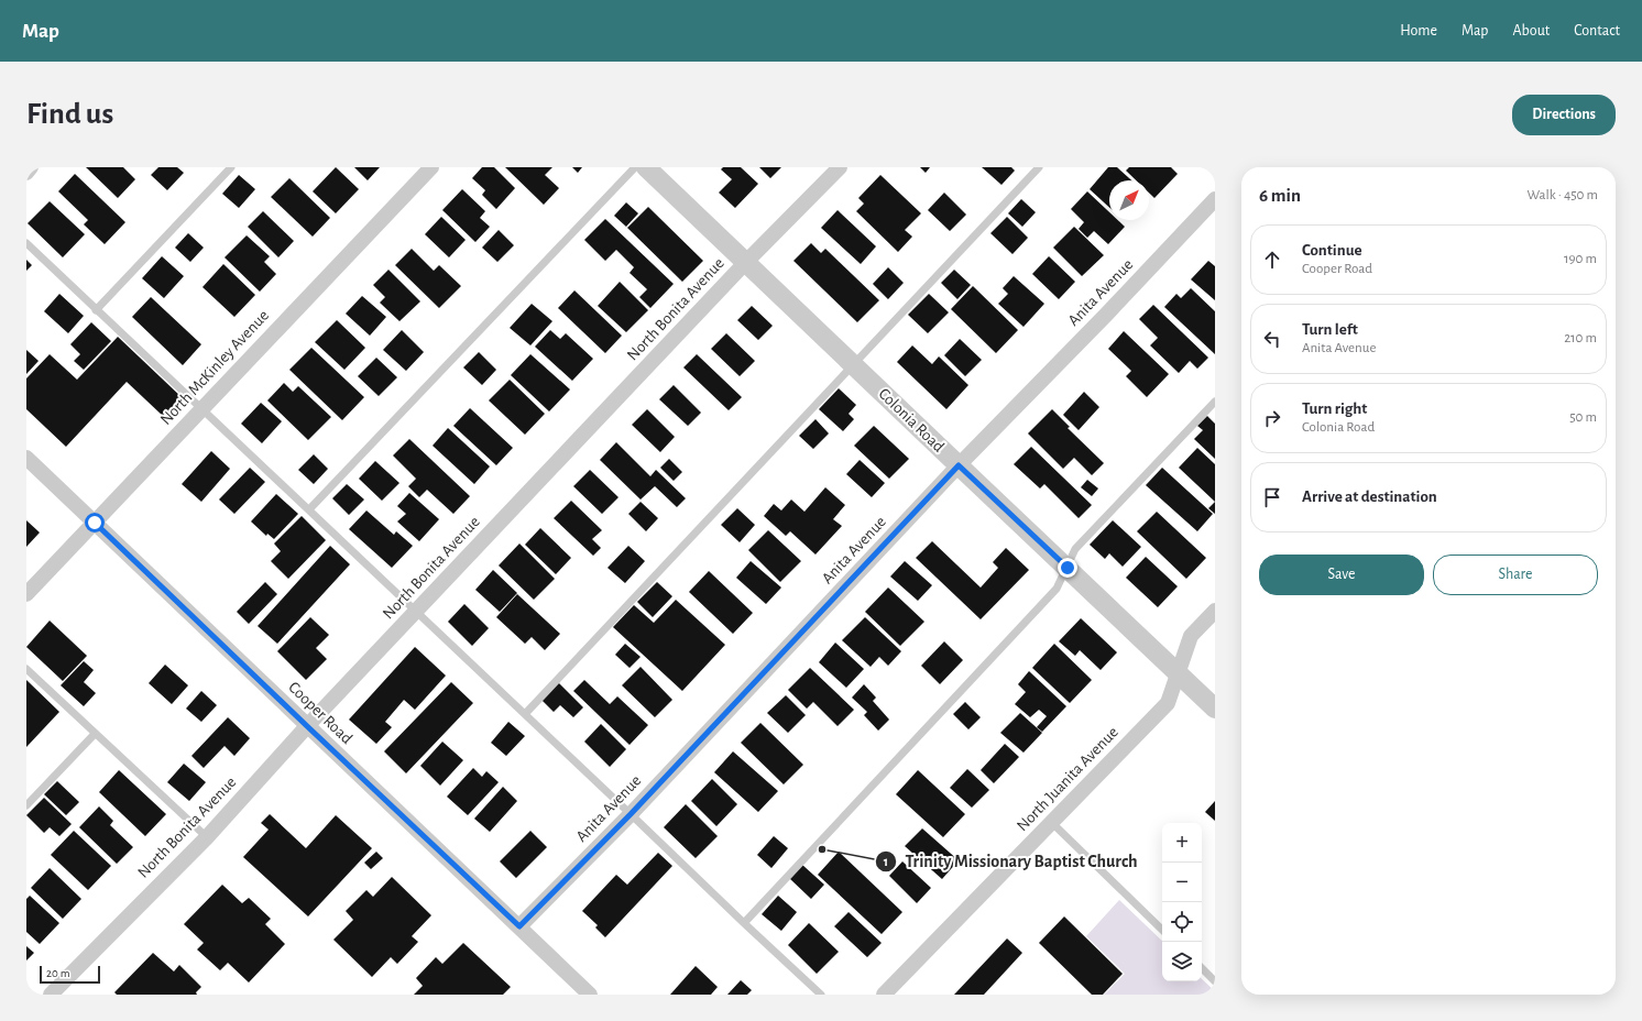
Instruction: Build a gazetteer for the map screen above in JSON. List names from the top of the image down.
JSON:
{
  "streets": {
    "street": [
      "Anita Avenue",
      "North Bonita Avenue",
      "North McKinley Avenue",
      "Colonia Road",
      "Cooper Road",
      "North Juanita Avenue"
    ]
  },
  "crossings": [
    ["Anita Avenue", "Colonia Road"],
    ["Anita Avenue", "Cooper Road"],
    ["North Bonita Avenue", "Colonia Road"],
    ["North Bonita Avenue", "Cooper Road"],
    ["North McKinley Avenue", "Cooper Road"],
    ["Colonia Road", "North Juanita Avenue"]
  ],
  "places": ["Trinity Missionary Baptist Church"],
  "scale_bar": "20 m",
  "north": "top right",
  "page": {
    "header": "Map",
    "nav": [
      "Home",
      "Map",
      "About",
      "Contact"
    ],
    "buttons": [
      "Directions",
      ["Save", "Share"]
    ],
    "title": "Find us",
    "heading": ["6 min", "Walk · 450 m"],
    "list": [
      ["Continue", "Cooper Road", "190 m"],
      ["Turn left", "Anita Avenue", "210 m"],
      ["Turn right", "Colonia Road", "50 m"],
      "Arrive at destination"
    ],
    "map_buttons": ["+", "−"],
    "scale": "20 m"
  }
}
